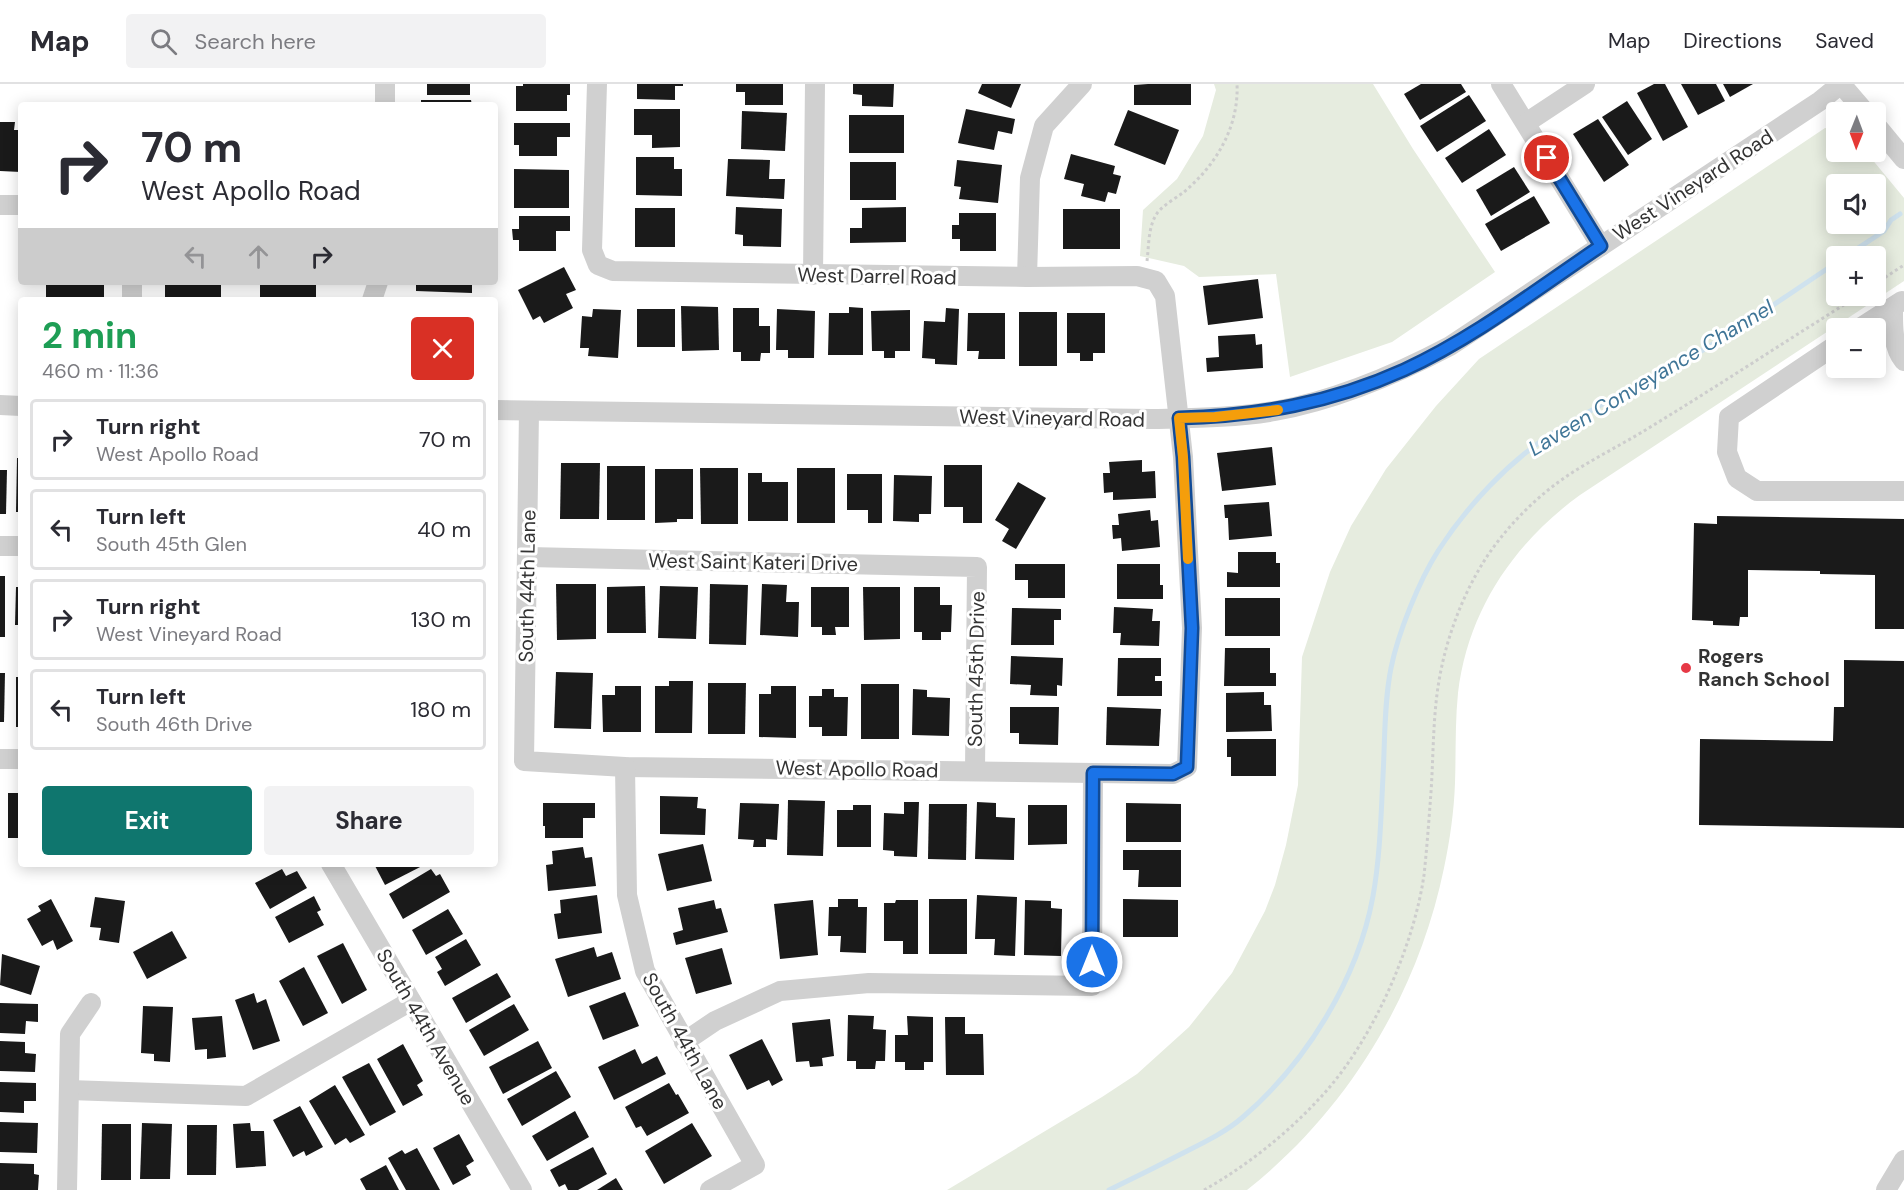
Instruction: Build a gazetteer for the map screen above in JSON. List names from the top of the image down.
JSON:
{
  "streets": {
    "street": [
      "West Vineyard Road",
      "West Darrel Road",
      "West Saint Kateri Drive",
      "South 44th Lane",
      "South 45th Drive",
      "West Apollo Road",
      "South 44th Avenue"
    ]
  },
  "crossings": [
    ["West Vineyard Road", "South 44th Lane"],
    ["West Vineyard Road", "West Apollo Road"],
    ["West Saint Kateri Drive", "South 44th Lane"],
    ["West Saint Kateri Drive", "South 45th Drive"],
    ["South 44th Lane", "West Apollo Road"],
    ["South 45th Drive", "West Apollo Road"]
  ],
  "water": ["Laveen Conveyance Channel"],
  "places": ["Rogers Ranch School"],
  "north": "bottom",
  "page": {
    "header": "Map",
    "search": "Search here",
    "nav": ["Map", "Directions", "Saved"],
    "map_buttons": ["+", "−"],
    "turn": ["70 m", "West Apollo Road"],
    "heading": ["2 min", "460 m · 11:36"],
    "list": [
      {
        "name": "Turn right",
        "note": "West Apollo Road",
        "value": "70 m"
      },
      {
        "name": "Turn left",
        "note": "South 45th Glen",
        "value": "40 m"
      },
      {
        "name": "Turn right",
        "note": "West Vineyard Road",
        "value": "130 m"
      },
      {
        "name": "Turn left",
        "note": "South 46th Drive",
        "value": "180 m"
      }
    ],
    "buttons": ["Exit", "Share"]
  }
}
